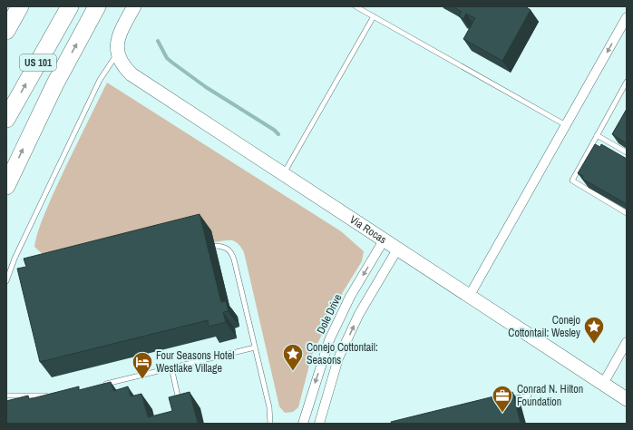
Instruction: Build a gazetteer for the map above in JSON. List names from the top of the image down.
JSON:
{
  "streets": {
    "highway": ["US 101"],
    "street": ["Via Rocas", "Dole Drive"]
  },
  "crossings": [
    ["Via Rocas", "Dole Drive"]
  ],
  "places": {
    "place": ["Conejo Cottontail: Wesley", "Conejo Cottontail: Seasons"],
    "hotel": ["Four Seasons Hotel Westlake Village"],
    "office": ["Conrad N. Hilton Foundation"]
  }
}
